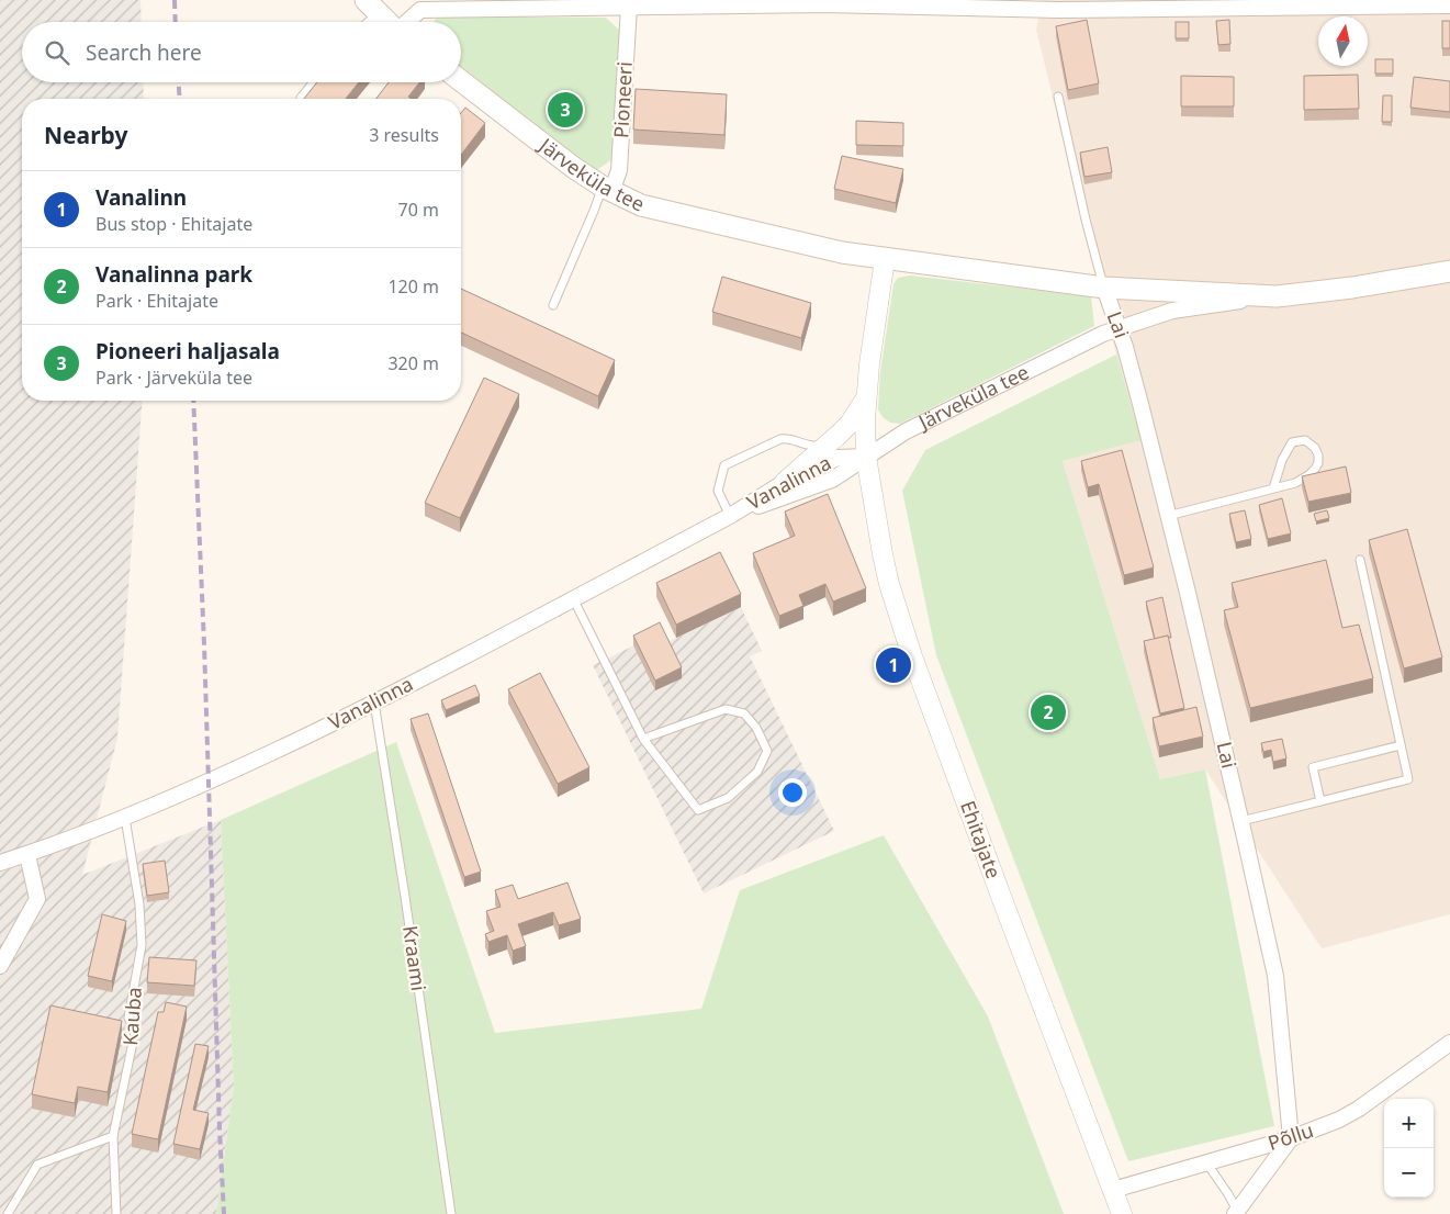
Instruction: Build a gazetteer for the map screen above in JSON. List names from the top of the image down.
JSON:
{
  "streets": {
    "main road": ["Järveküla tee"],
    "street": [
      "Pioneeri",
      "Lai",
      "Vanalinna",
      "Ehitajate",
      "Põllu"
    ],
    "lane": ["Kraami", "Kauba"]
  },
  "crossings": [
    ["Pioneeri", "Järveküla tee"],
    ["Järveküla tee", "Lai"],
    ["Järveküla tee", "Vanalinna"],
    ["Järveküla tee", "Ehitajate"],
    ["Lai", "Põllu"],
    ["Vanalinna", "Ehitajate"],
    ["Vanalinna", "Kraami"],
    ["Vanalinna", "Kauba"],
    ["Ehitajate", "Põllu"]
  ],
  "north": "top",
  "page": {
    "search": "Search here",
    "pins": ["3", "1", "2"],
    "heading": ["Nearby", "3 results"],
    "list": [
      {
        "mark": "1",
        "name": "Vanalinn",
        "note": "Bus stop · Ehitajate",
        "value": "70 m"
      },
      {
        "mark": "2",
        "name": "Vanalinna park",
        "note": "Park · Ehitajate",
        "value": "120 m"
      },
      {
        "mark": "3",
        "name": "Pioneeri haljasala",
        "note": "Park · Järveküla tee",
        "value": "320 m"
      }
    ],
    "map_buttons": ["+", "−"]
  }
}
